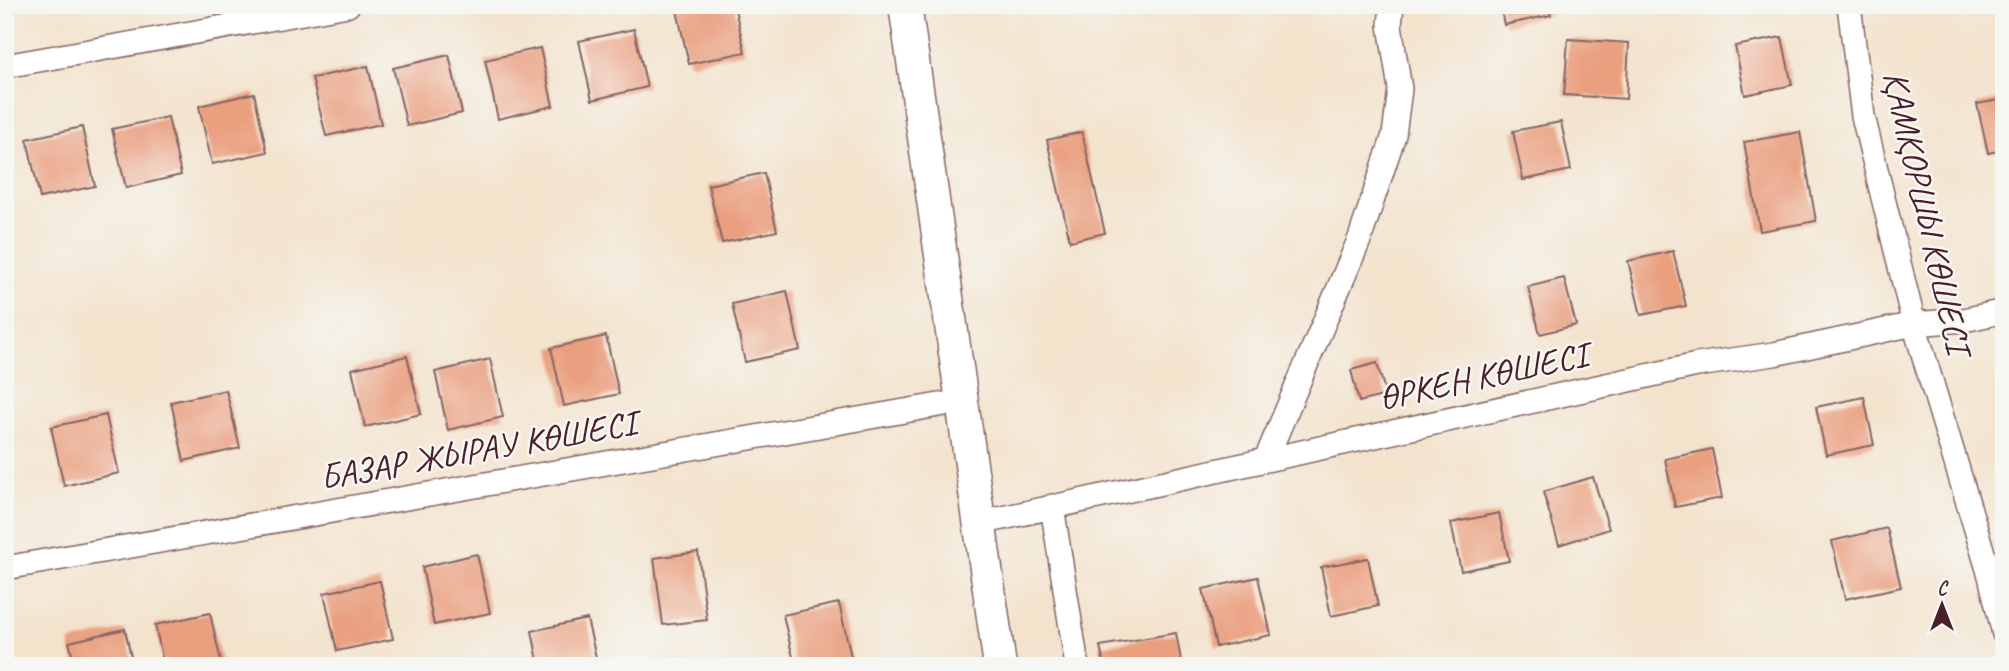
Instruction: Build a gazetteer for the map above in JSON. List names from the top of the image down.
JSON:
{
  "streets": {
    "street": ["ҚАМҚОРШЫ КӨШЕСІ", "ӨРКЕН КӨШЕСІ", "БАЗАР ЖЫРАУ КӨШЕСІ"]
  },
  "crossings": [
    ["ҚАМҚОРШЫ КӨШЕСІ", "ӨРКЕН КӨШЕСІ"]
  ],
  "north": "top"
}
